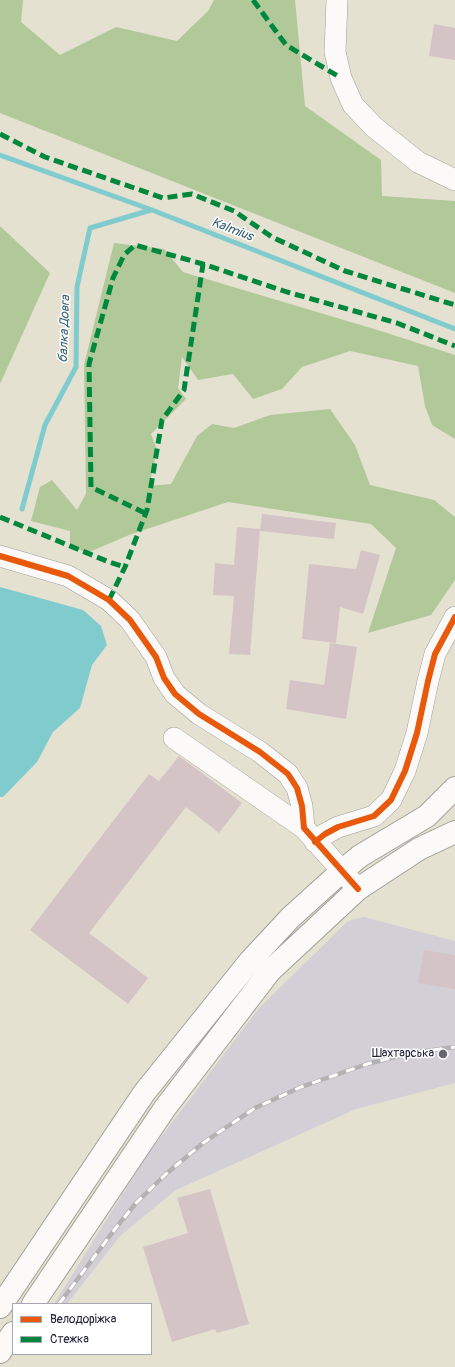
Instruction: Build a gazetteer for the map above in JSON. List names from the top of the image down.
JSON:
{
  "water": ["Kalmius", "балка Довга"],
  "places": ["Шахтарська"],
  "legend": ["Велодоріжка", "Стежка"]
}
